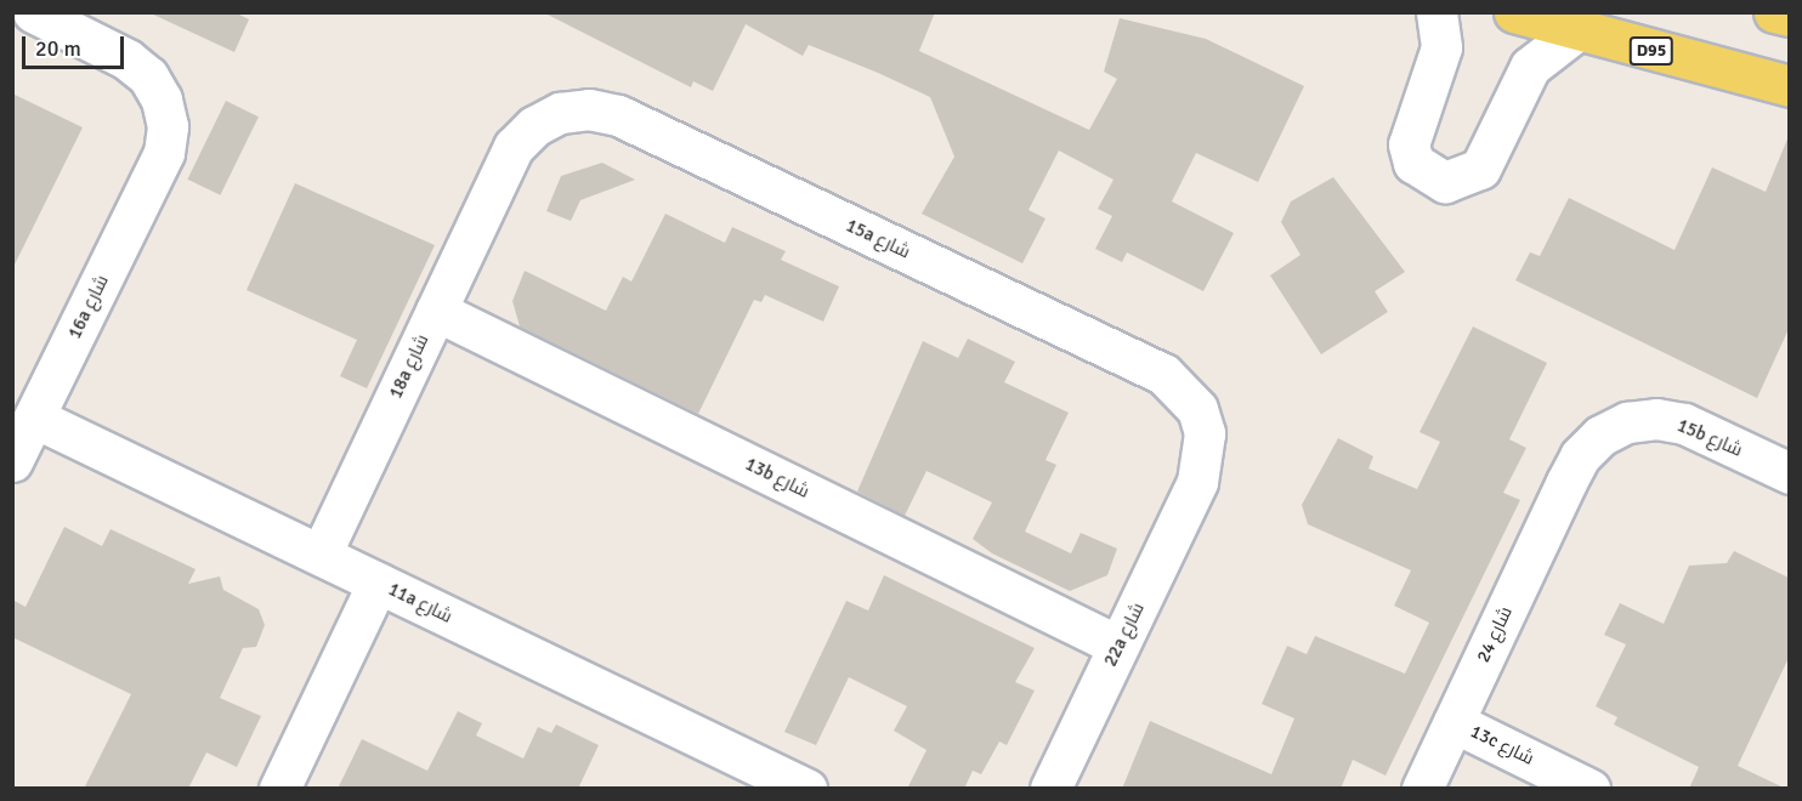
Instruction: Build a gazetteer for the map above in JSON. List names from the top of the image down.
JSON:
{
  "streets": {
    "main road": ["D95"],
    "street": [
      "15a شارع",
      "16a شارع",
      "18a شارع",
      "15b شارع",
      "13b شارع",
      "11a شارع",
      "22a شارع",
      "شارع 24",
      "13c شارع"
    ]
  },
  "crossings": [
    ["15a شارع", "18a شارع"],
    ["15a شارع", "22a شارع"],
    ["16a شارع", "11a شارع"],
    ["18a شارع", "13b شارع"],
    ["18a شارع", "11a شارع"],
    ["15b شارع", "شارع 24"],
    ["13b شارع", "22a شارع"],
    ["شارع 24", "13c شارع"]
  ],
  "scale_bar": "20 m"
}
